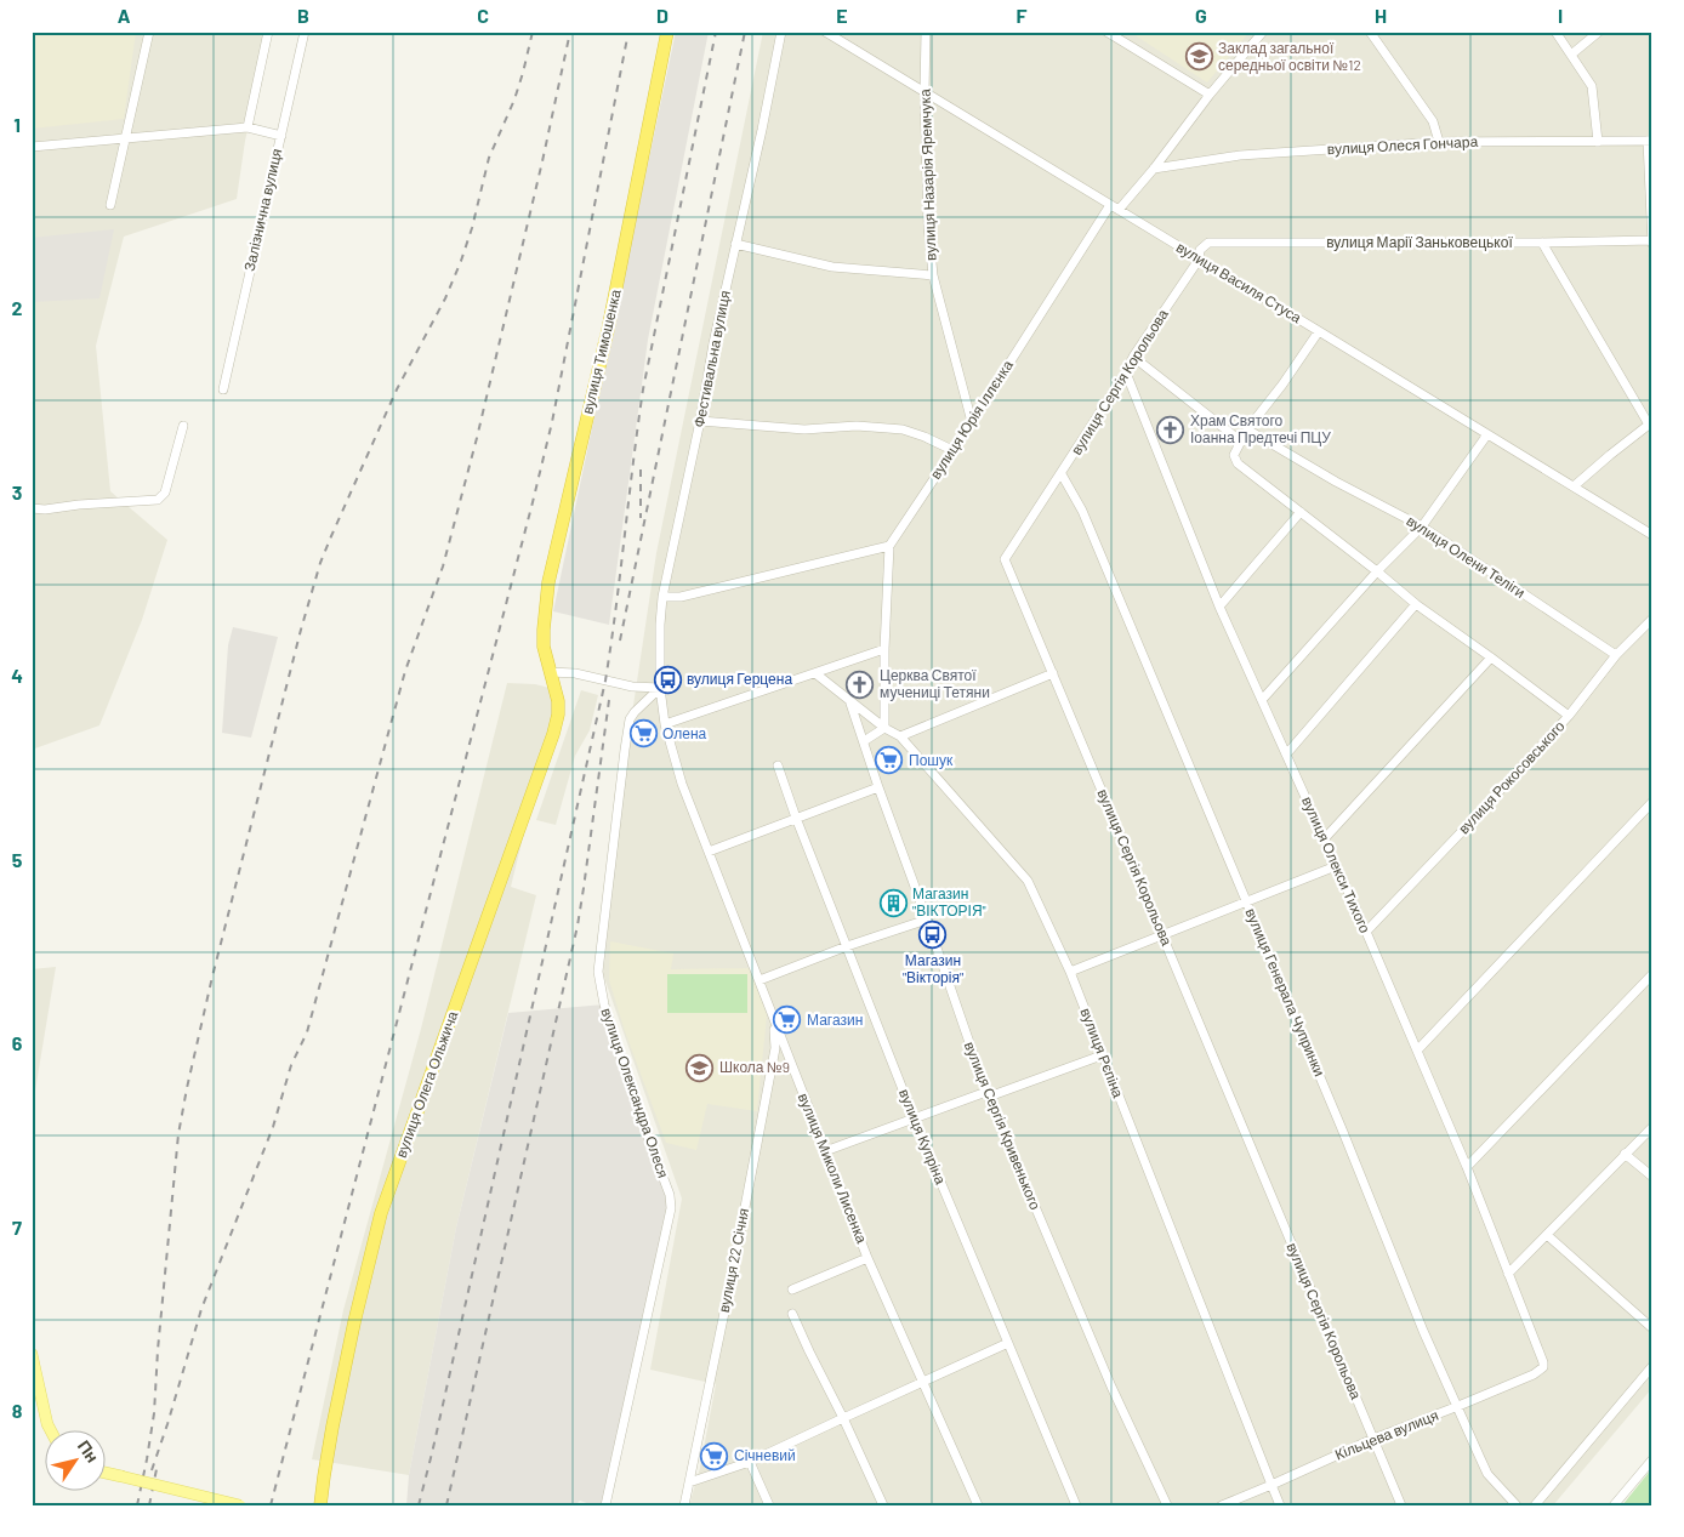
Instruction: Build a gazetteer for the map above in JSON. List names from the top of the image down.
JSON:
{
  "streets": {
    "highway": ["вулиця Тимошенка", "вулиця Олега Ольжича"],
    "street": [
      "вулиця Олеся Гончара",
      "вулиця Назарія Яремчука",
      "Залізнична вулиця",
      "вулиця Марії Заньковецької",
      "вулиця Василя Стуса",
      "Фестивальна вулиця",
      "вулиця Сергія Корольова",
      "вулиця Юрія Іллєнка",
      "вулиця Олени Теліги",
      "вулиця Рокосовського",
      "вулиця Олекси Тихого",
      "вулиця Генерала Чупринки",
      "вулиця Рєпіна",
      "вулиця Олександра Олеся",
      "вулиця Сергія Кривенького",
      "вулиця Купріна",
      "вулиця Миколи Лисенка",
      "вулиця 22 Січня",
      "Кільцева вулиця"
    ]
  },
  "crossings": [
    ["вулиця Олеся Гончара", "вулиця Юрія Іллєнка"],
    ["вулиця Назарія Яремчука", "вулиця Василя Стуса"],
    ["вулиця Назарія Яремчука", "вулиця Юрія Іллєнка"],
    ["вулиця Марії Заньковецької", "вулиця Василя Стуса"],
    ["вулиця Марії Заньковецької", "вулиця Сергія Корольова"],
    ["вулиця Василя Стуса", "вулиця Сергія Корольова"],
    ["вулиця Василя Стуса", "вулиця Юрія Іллєнка"],
    ["вулиця Тимошенка", "вулиця Олега Ольжича"],
    ["Фестивальна вулиця", "вулиця Олександра Олеся"],
    ["Фестивальна вулиця", "вулиця Миколи Лисенка"],
    ["вулиця Сергія Корольова", "вулиця Олекси Тихого"],
    ["вулиця Сергія Корольова", "вулиця Генерала Чупринки"],
    ["вулиця Сергія Корольова", "Кільцева вулиця"],
    ["вулиця Олени Теліги", "вулиця Рокосовського"],
    ["вулиця Рокосовського", "вулиця Олекси Тихого"],
    ["вулиця Олекси Тихого", "Кільцева вулиця"],
    ["вулиця Генерала Чупринки", "Кільцева вулиця"],
    ["вулиця Рєпіна", "вулиця Сергія Кривенького"],
    ["вулиця Рєпіна", "Кільцева вулиця"],
    ["вулиця Олександра Олеся", "вулиця Миколи Лисенка"],
    ["вулиця Миколи Лисенка", "вулиця 22 Січня"]
  ],
  "places": {
    "school or university": ["Заклад загальної середньої освіти №12", "Школа №9"],
    "church": ["Храм Святого Іоанна Предтечі ПЦУ", "Церква Святої мучениці Тетяни"],
    "bus stop": ["вулиця Герцена", "Магазин \"Вікторія\""],
    "supermarket": [
      "Олена",
      "Пошук",
      "Магазин",
      "Січневий"
    ],
    "building": ["Магазин \"ВІКТОРІЯ\""]
  },
  "north": "top right",
  "grid": {
    "columns": [
      "A",
      "B",
      "C",
      "D",
      "E",
      "F",
      "G",
      "H",
      "I"
    ],
    "rows": [
      "1",
      "2",
      "3",
      "4",
      "5",
      "6",
      "7",
      "8"
    ]
  }
}
